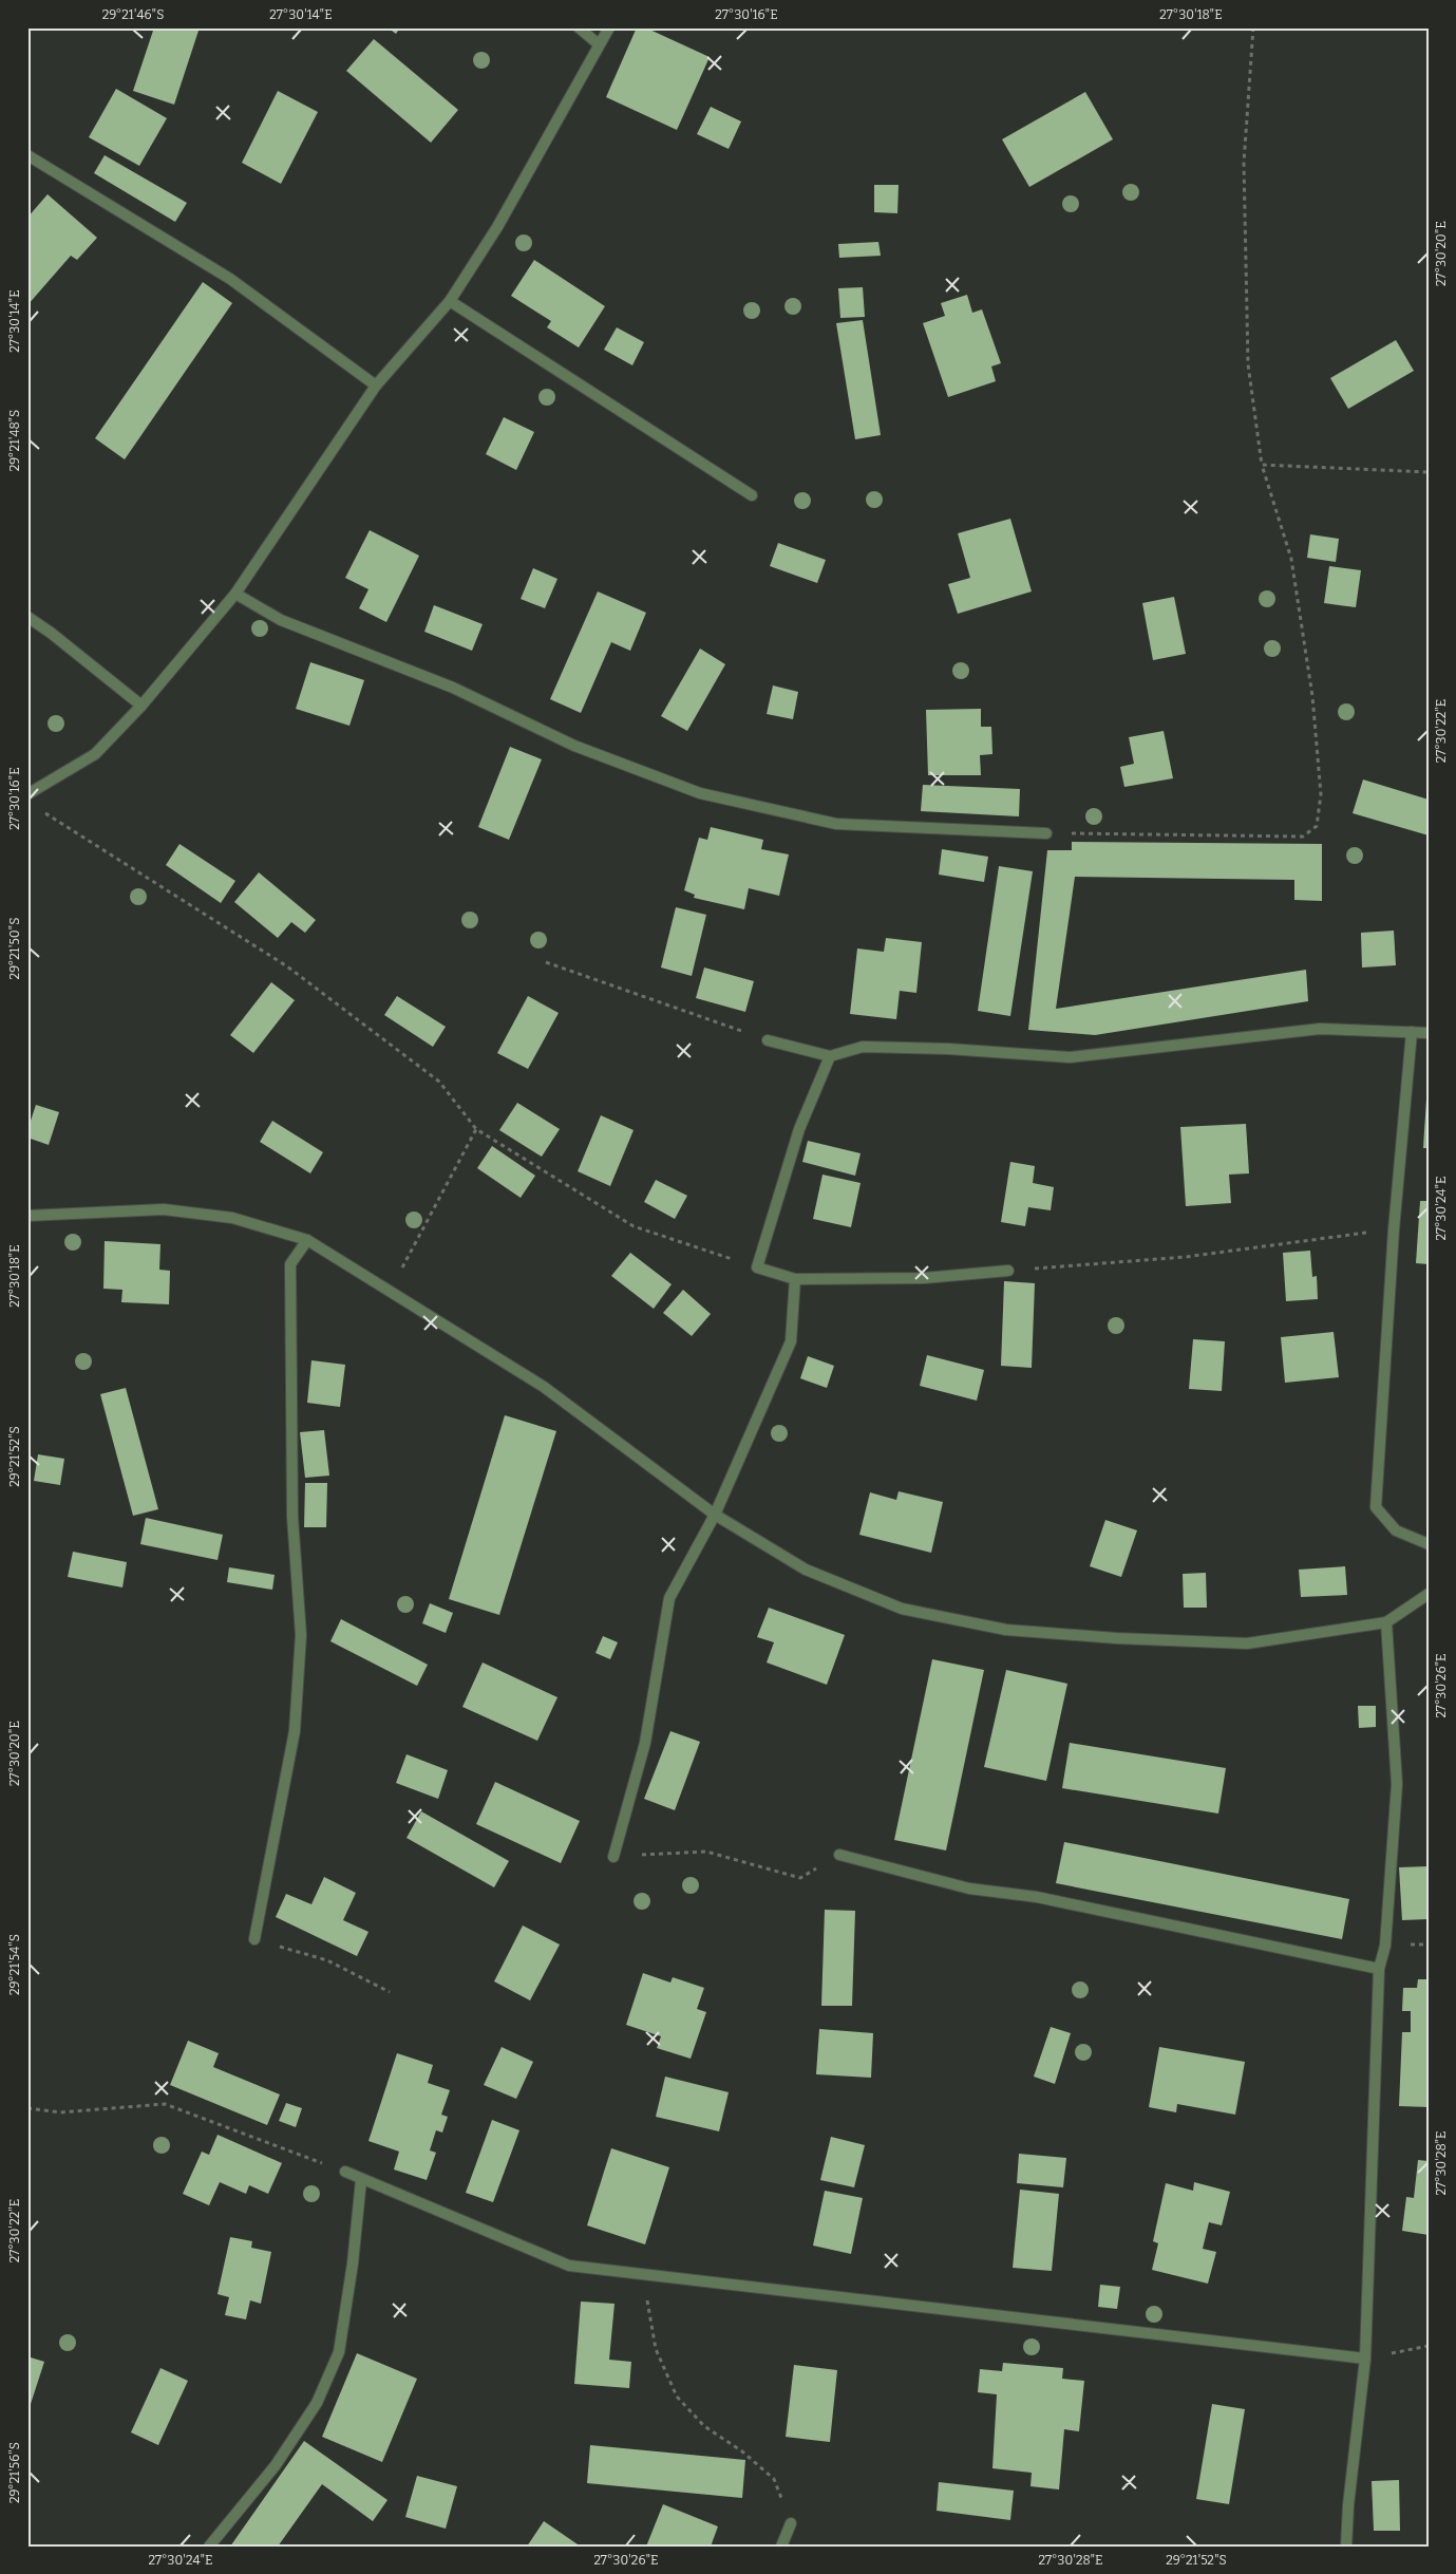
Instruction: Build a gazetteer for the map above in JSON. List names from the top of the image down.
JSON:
{
  "coordinates": [
    "29°21'46\"S",
    "27°30'14\"E",
    "27°30'16\"E",
    "27°30'18\"E",
    "27°30'20\"E",
    "29°21'48\"S",
    "27°30'22\"E",
    "29°21'50\"S",
    "27°30'24\"E",
    "29°21'52\"S",
    "27°30'26\"E",
    "29°21'54\"S",
    "27°30'28\"E",
    "29°21'56\"S"
  ]
}
